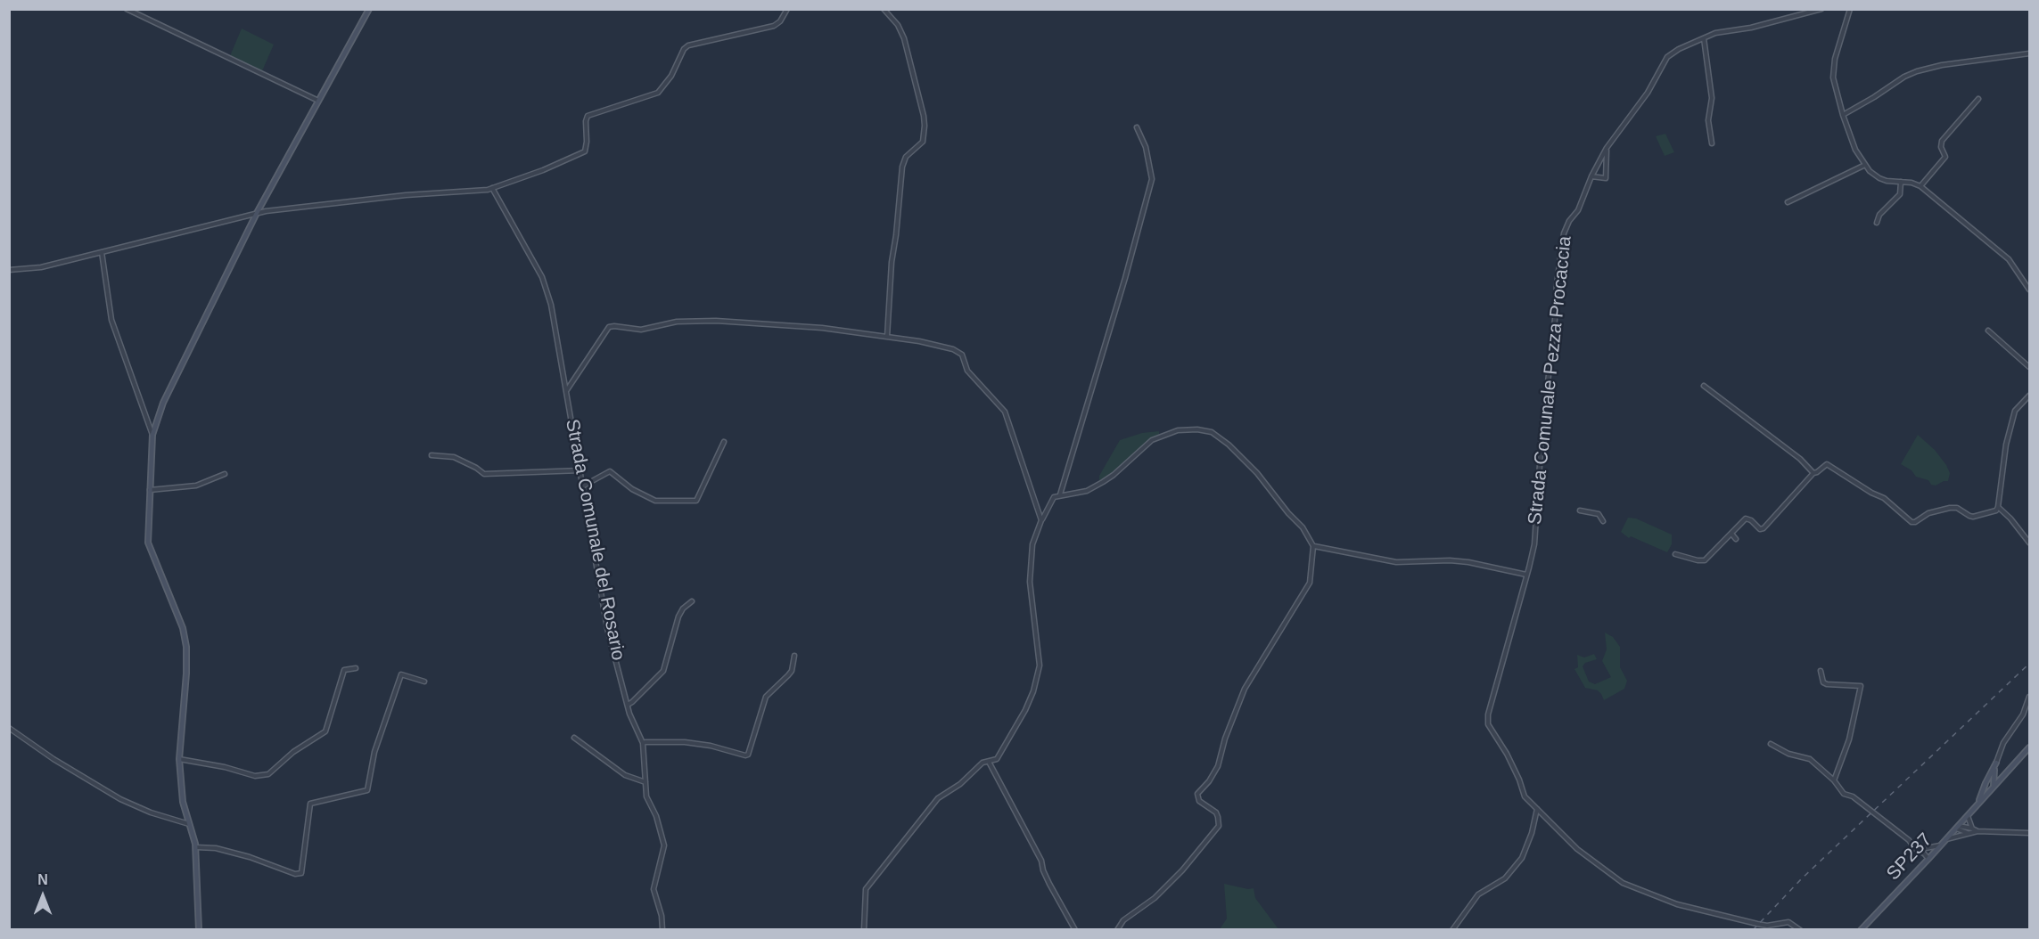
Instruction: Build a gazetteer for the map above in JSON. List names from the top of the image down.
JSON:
{
  "streets": {
    "main road": ["SP237"],
    "street": ["Strada Comunale Pezza Procaccia", "Strada Comunale del Rosario"]
  },
  "north": "top"
}
